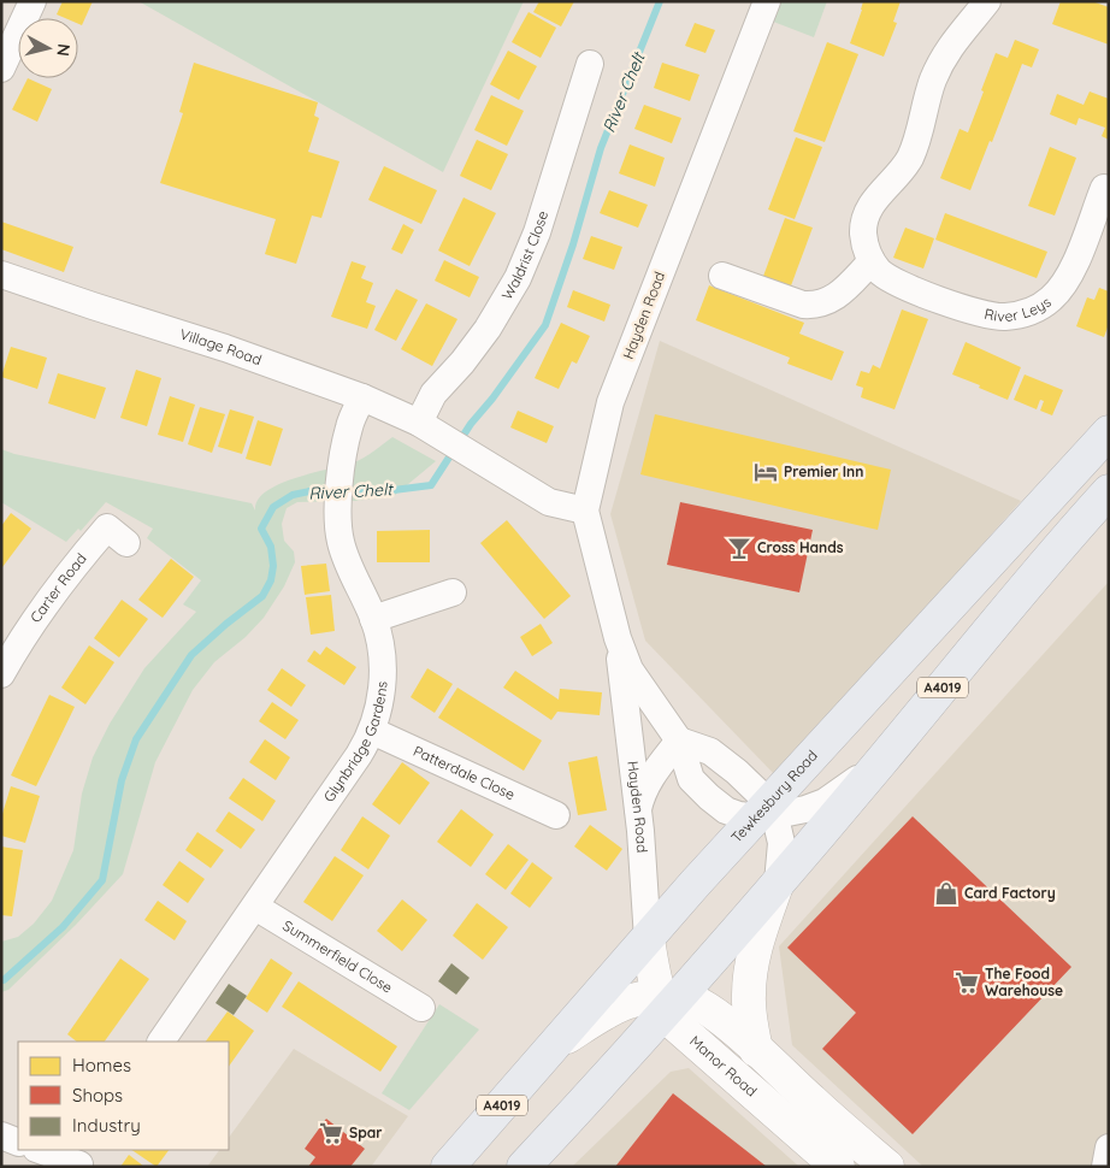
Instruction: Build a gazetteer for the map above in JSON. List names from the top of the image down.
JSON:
{
  "streets": {
    "highway": ["A4019", "Tewkesbury Road"],
    "street": [
      "Waldrist Close",
      "River Leys",
      "Hayden Road",
      "Village Road",
      "Carter Road",
      "Glynbridge Gardens",
      "Patterdale Close",
      "Summerfield Close",
      "Manor Road"
    ]
  },
  "crossings": [
    ["Waldrist Close", "Village Road"],
    ["Hayden Road", "Village Road"],
    ["Hayden Road", "A4019"],
    ["Hayden Road", "Tewkesbury Road"],
    ["Hayden Road", "Manor Road"],
    ["Village Road", "Glynbridge Gardens"],
    ["A4019", "Manor Road"],
    ["Glynbridge Gardens", "Patterdale Close"],
    ["Glynbridge Gardens", "Summerfield Close"],
    ["Tewkesbury Road", "Manor Road"]
  ],
  "water": ["River Chelt"],
  "places": {
    "hotel": ["Premier Inn"],
    "bar": ["Cross Hands"],
    "shop": ["Card Factory"],
    "supermarket": ["The Food Warehouse", "Spar"]
  },
  "legend": ["Homes", "Shops", "Industry"],
  "north": "right"
}
